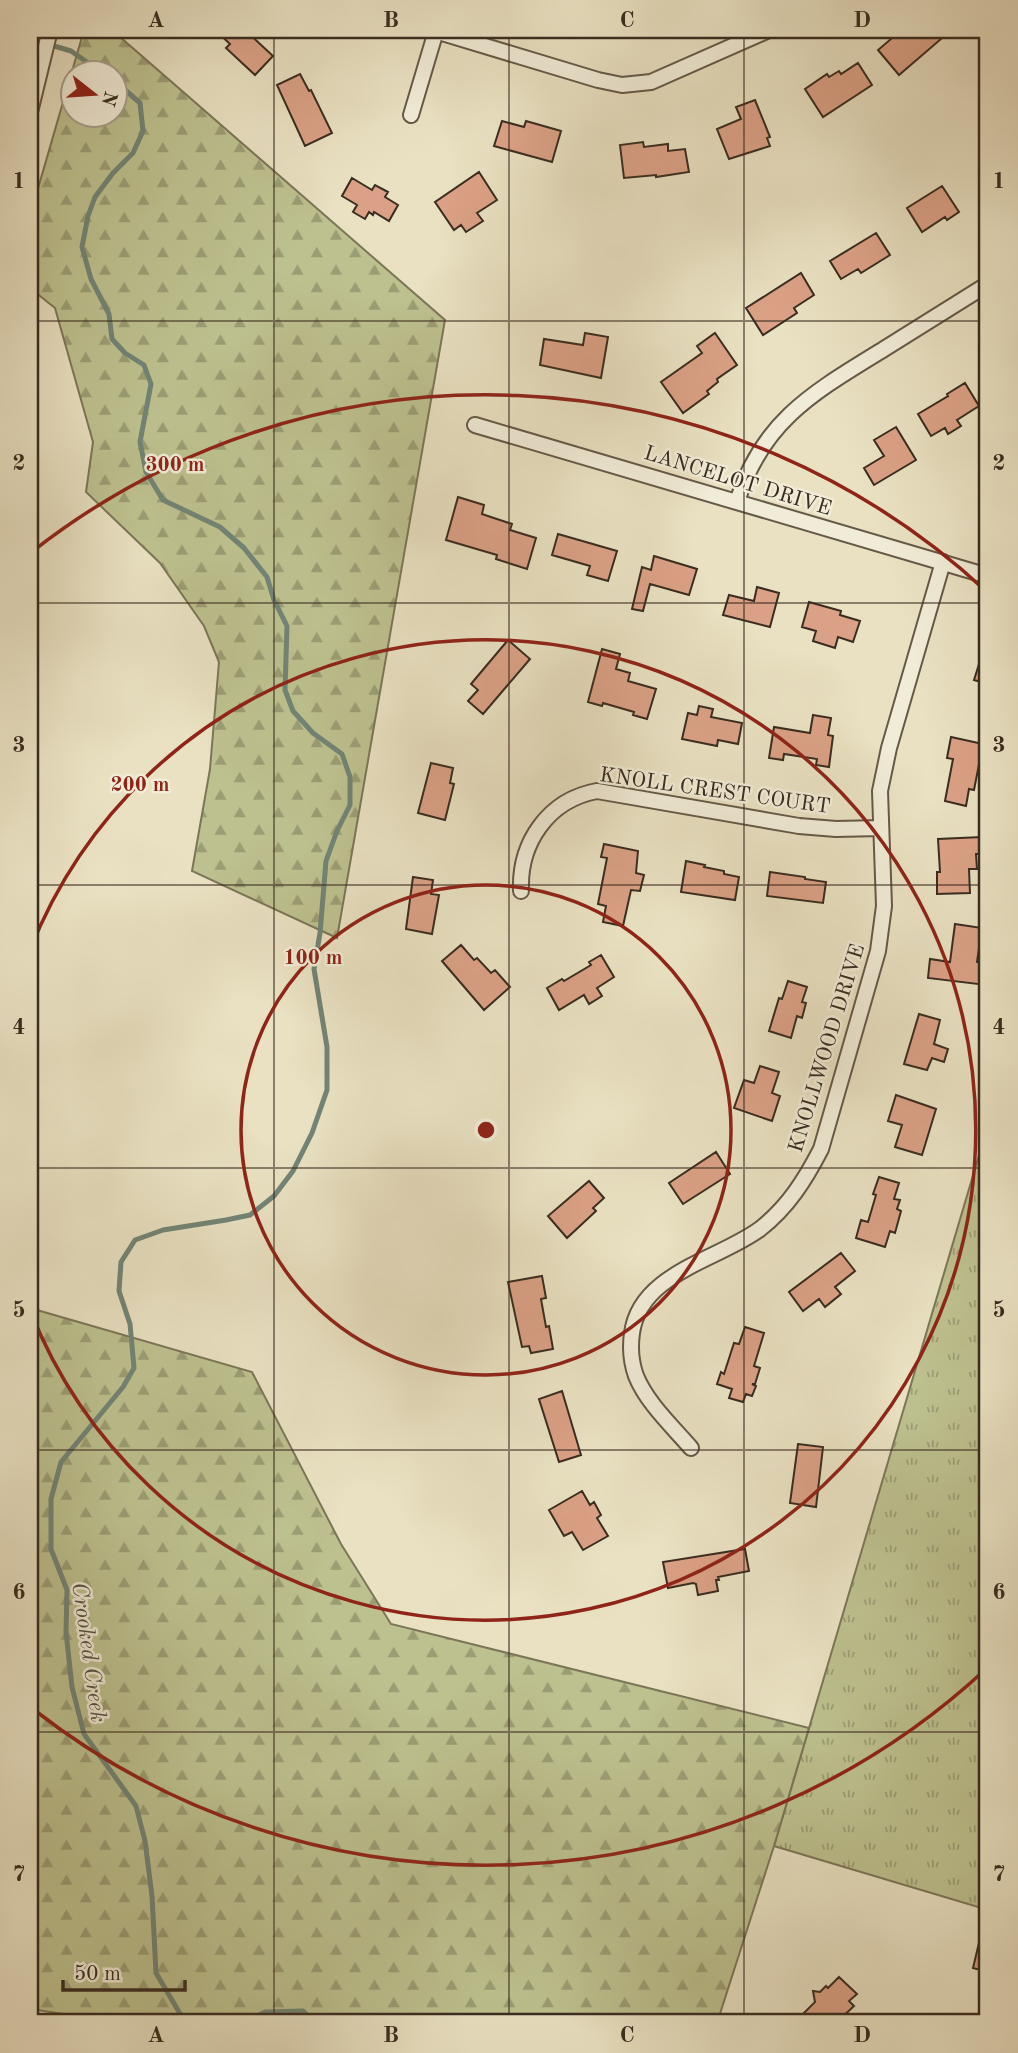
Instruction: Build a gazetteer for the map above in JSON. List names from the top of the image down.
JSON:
{
  "streets": {
    "street": ["LANCELOT DRIVE", "KNOLL CREST COURT", "KNOLLWOOD DRIVE"]
  },
  "crossings": [
    ["LANCELOT DRIVE", "KNOLLWOOD DRIVE"],
    ["KNOLL CREST COURT", "KNOLLWOOD DRIVE"]
  ],
  "water": ["Crooked Creek"],
  "scale_bar": "50 m",
  "north": "right",
  "grid": {
    "columns": [
      "A",
      "B",
      "C",
      "D"
    ],
    "rows": [
      "1",
      "2",
      "3",
      "4",
      "5",
      "6",
      "7"
    ]
  },
  "rings": ["300 m", "200 m", "100 m"]
}
